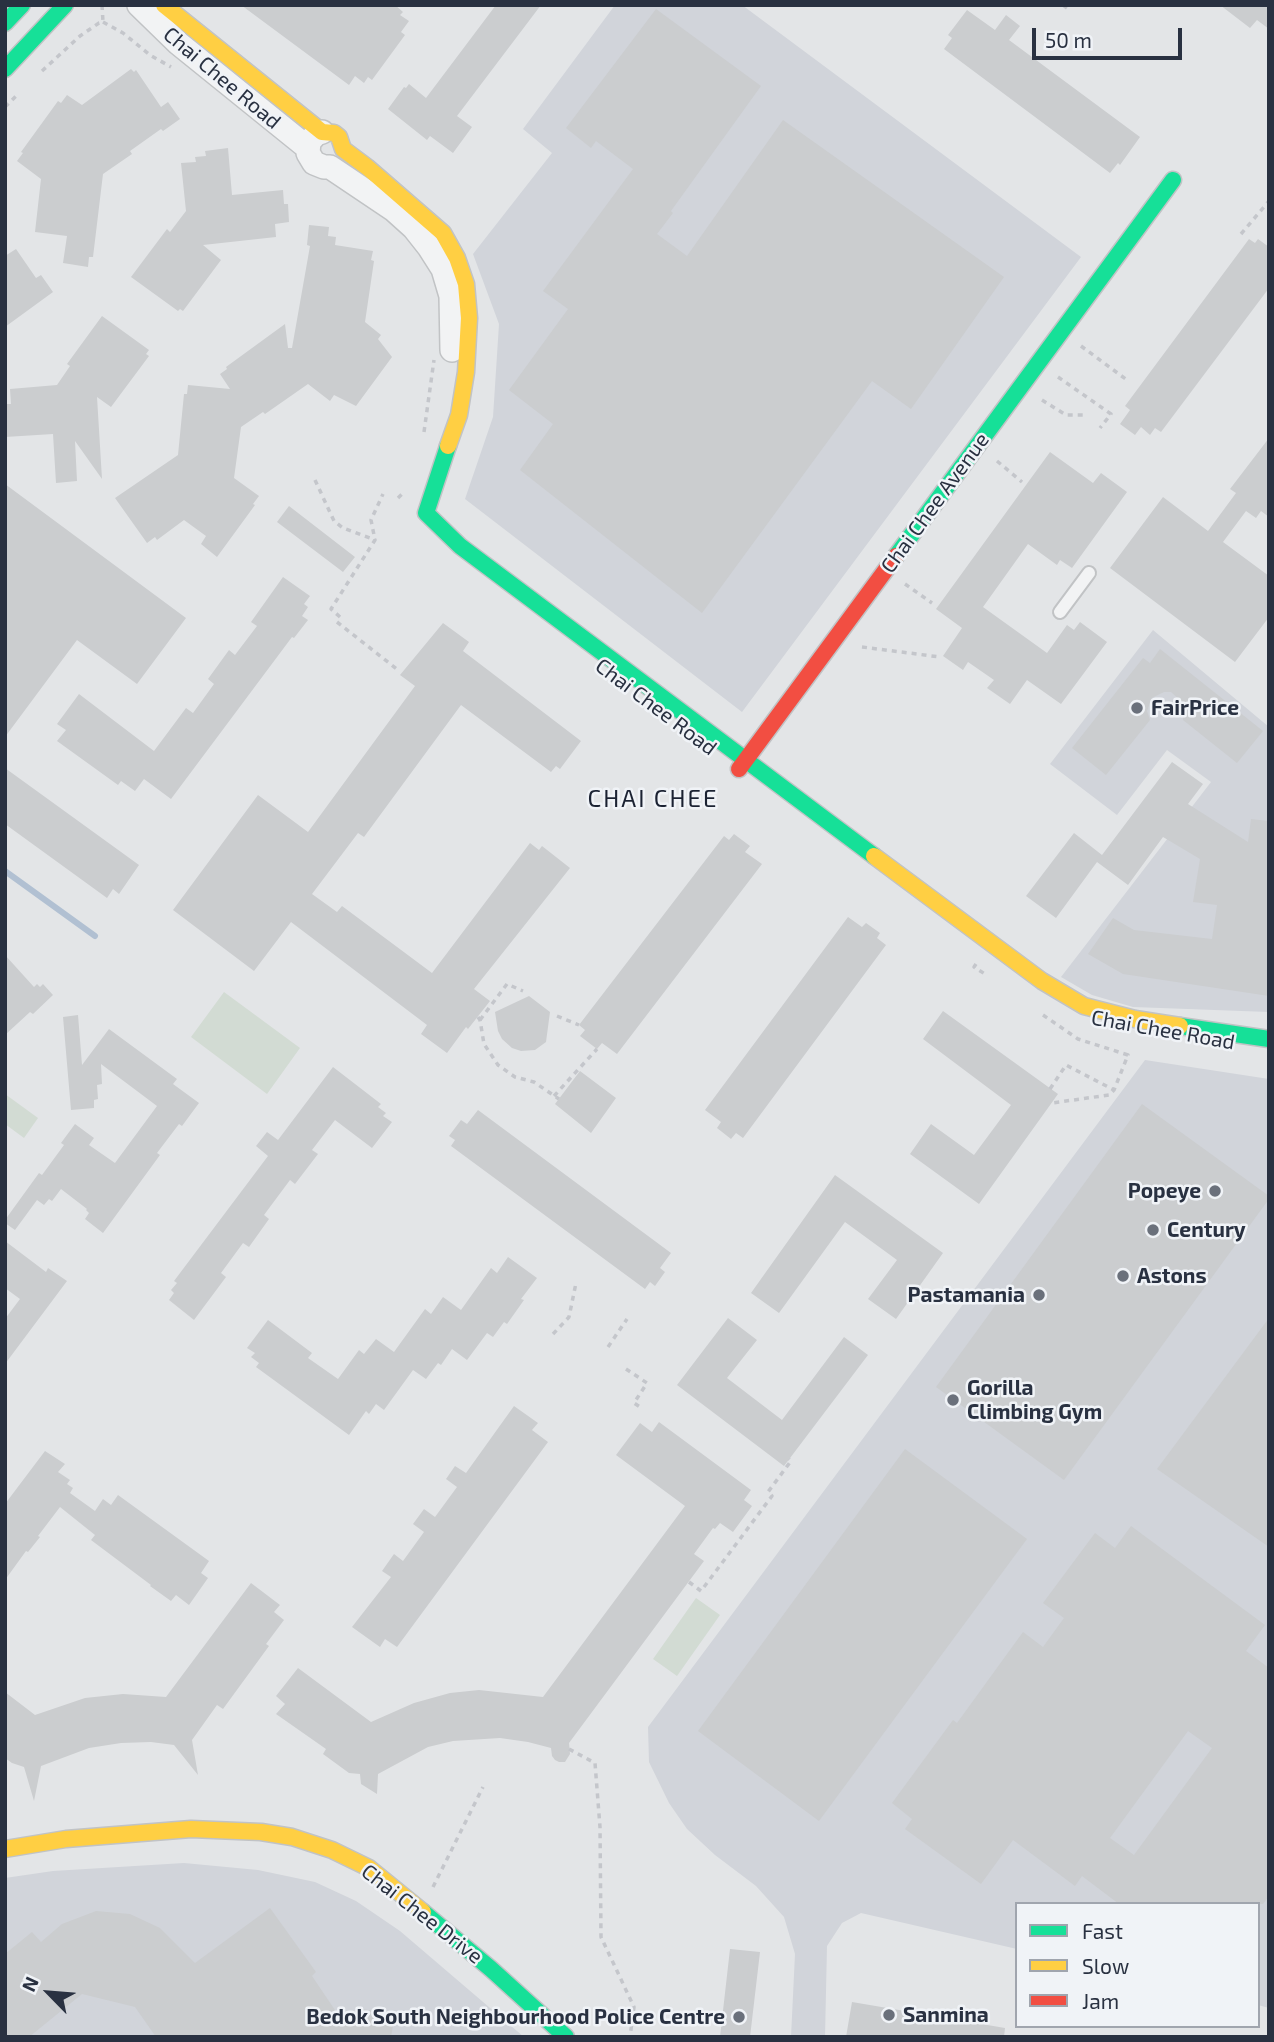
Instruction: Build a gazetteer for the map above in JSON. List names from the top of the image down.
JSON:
{
  "streets": {
    "street": ["Chai Chee Road", "Chai Chee Avenue", "Chai Chee Drive"]
  },
  "crossings": [
    ["Chai Chee Road", "Chai Chee Avenue"]
  ],
  "districts": ["CHAI CHEE"],
  "places": [
    "FairPrice",
    "Popeye",
    "Century",
    "Astons",
    "Pastamania",
    "Gorilla Climbing Gym",
    "Sanmina",
    "Bedok South Neighbourhood Police Centre"
  ],
  "legend": ["Fast", "Slow", "Jam"],
  "scale_bar": "50 m",
  "north": "top left"
}
